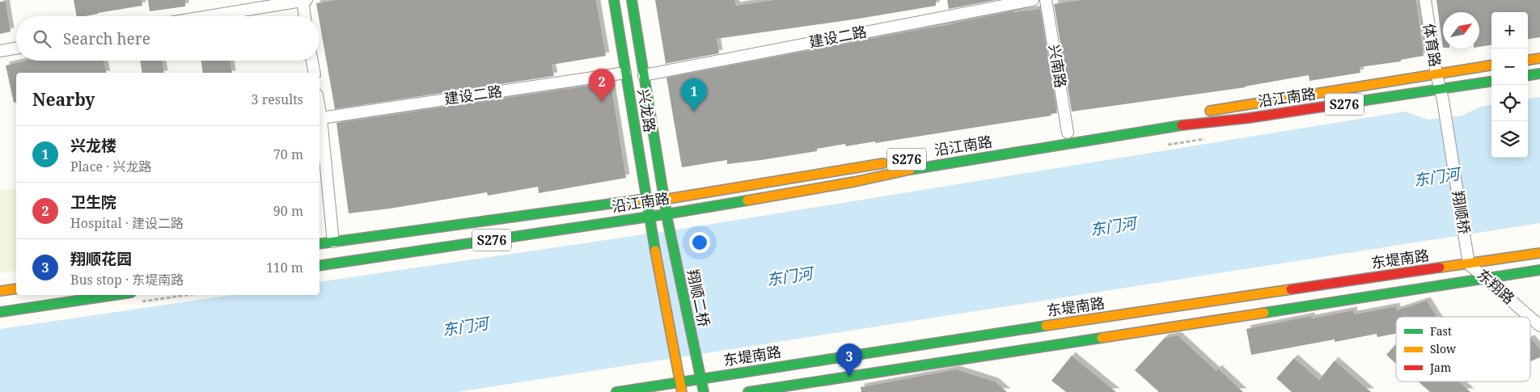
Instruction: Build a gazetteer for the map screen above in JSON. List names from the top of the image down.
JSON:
{
  "streets": {
    "main road": [
      "沿江南路",
      "S276",
      "兴龙路",
      "东堤南路",
      "翔顺二桥"
    ],
    "street": [
      "建设二路",
      "体育路",
      "兴南路",
      "翔顺桥",
      "东翔路"
    ]
  },
  "crossings": [
    ["建设二路", "兴龙路"],
    ["体育路", "沿江南路"],
    ["体育路", "翔顺桥"],
    ["沿江南路", "兴龙路"],
    ["沿江南路", "翔顺桥"],
    ["沿江南路", "翔顺二桥"],
    ["兴龙路", "翔顺二桥"],
    ["翔顺桥", "东堤南路"],
    ["翔顺桥", "东翔路"],
    ["东堤南路", "东翔路"],
    ["东堤南路", "翔顺二桥"]
  ],
  "water": ["东门河"],
  "legend": ["Fast", "Slow", "Jam"],
  "north": "top right",
  "page": {
    "map_buttons": ["+", "−"],
    "search": "Search here",
    "pins": ["2", "1", "3"],
    "heading": ["Nearby", "3 results"],
    "list": [
      {
        "mark": "1",
        "name": "兴龙楼",
        "note": "Place · 兴龙路",
        "value": "70 m"
      },
      {
        "mark": "2",
        "name": "卫生院",
        "note": "Hospital · 建设二路",
        "value": "90 m"
      },
      {
        "mark": "3",
        "name": "翔顺花园",
        "note": "Bus stop · 东堤南路",
        "value": "110 m"
      }
    ]
  }
}
